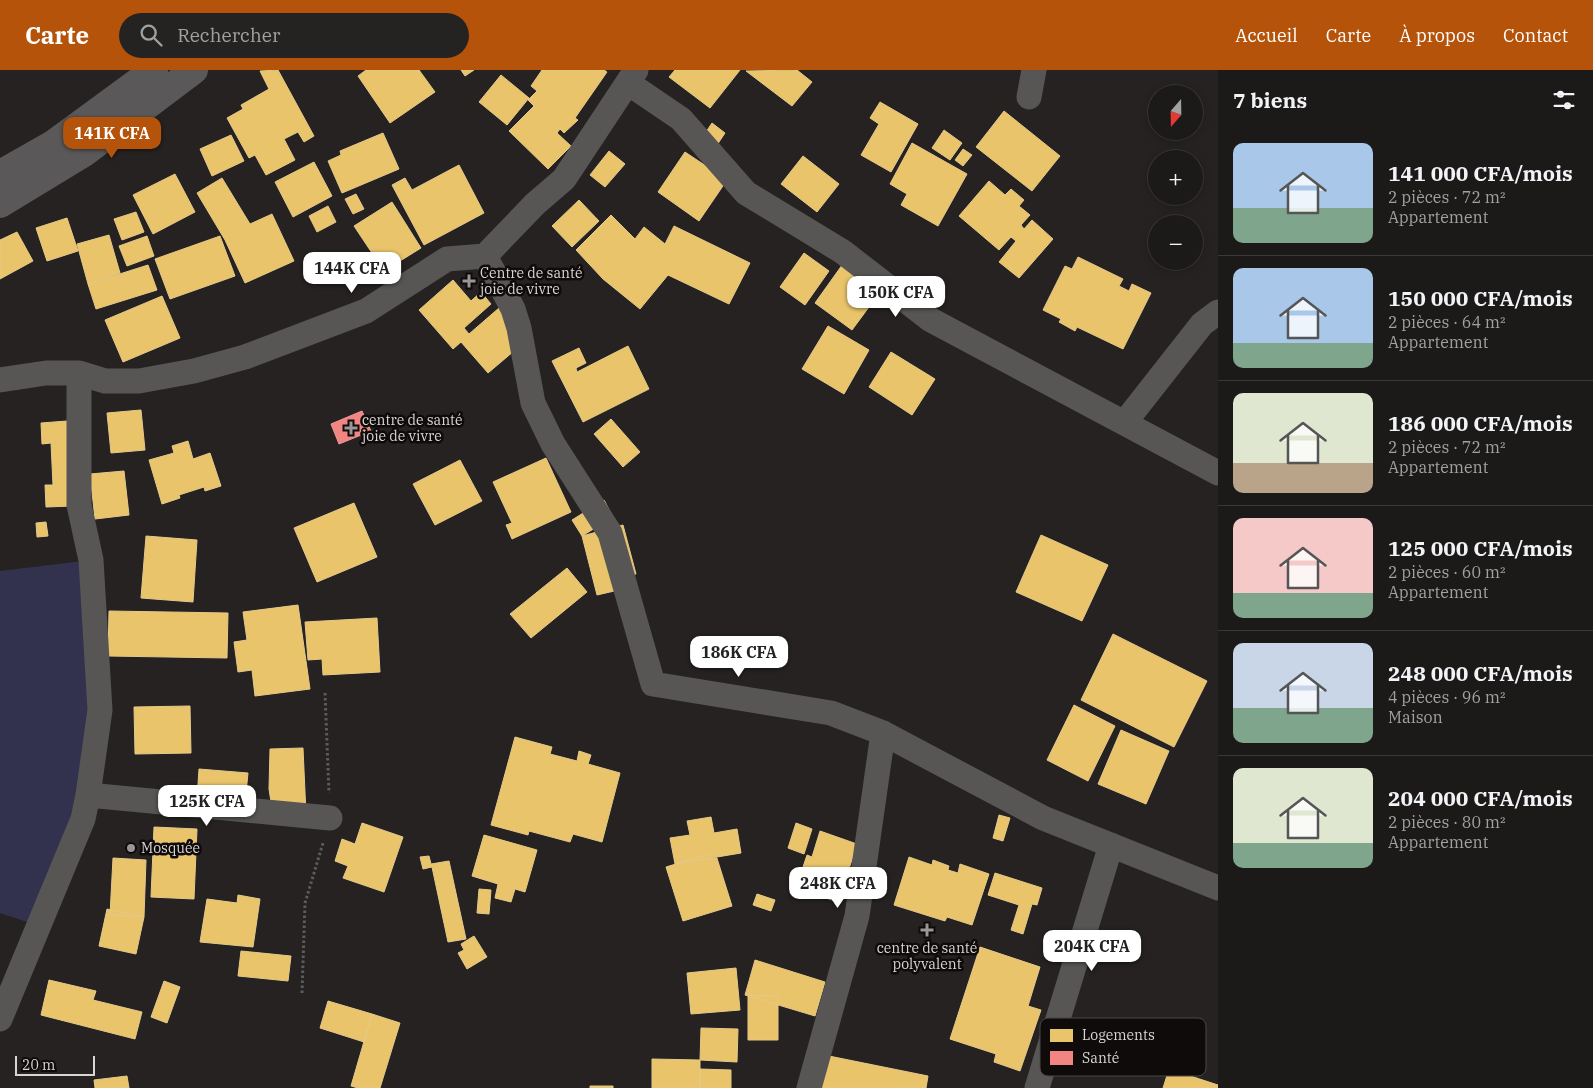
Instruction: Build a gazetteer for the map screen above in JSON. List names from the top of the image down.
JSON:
{
  "places": {
    "health": ["Centre de santé joie de vivre", "centre de santé joie de vivre", "centre de santé polyvalent"],
    "other": ["Mosquée"]
  },
  "legend": ["Logements", "Santé"],
  "scale_bar": "20 m",
  "north": "bottom",
  "page": {
    "header": "Carte",
    "search": "Rechercher",
    "nav": [
      "Accueil",
      "Carte",
      "À propos",
      "Contact"
    ],
    "heading": "7 biens",
    "map_buttons": ["+", "−"],
    "price": [
      "141K CFA",
      "144K CFA",
      "150K CFA",
      "186K CFA",
      "125K CFA",
      "248K CFA",
      "204K CFA"
    ],
    "list": [
      {
        "name": "141 000 CFA/mois",
        "note": "2 pièces · 72 m² · Appartement"
      },
      {
        "name": "150 000 CFA/mois",
        "note": "2 pièces · 64 m² · Appartement"
      },
      {
        "name": "186 000 CFA/mois",
        "note": "2 pièces · 72 m² · Appartement"
      },
      {
        "name": "125 000 CFA/mois",
        "note": "2 pièces · 60 m² · Appartement"
      },
      {
        "name": "248 000 CFA/mois",
        "note": "4 pièces · 96 m² · Maison"
      },
      {
        "name": "204 000 CFA/mois",
        "note": "2 pièces · 80 m² · Appartement"
      }
    ],
    "scale": "20 m"
  }
}
